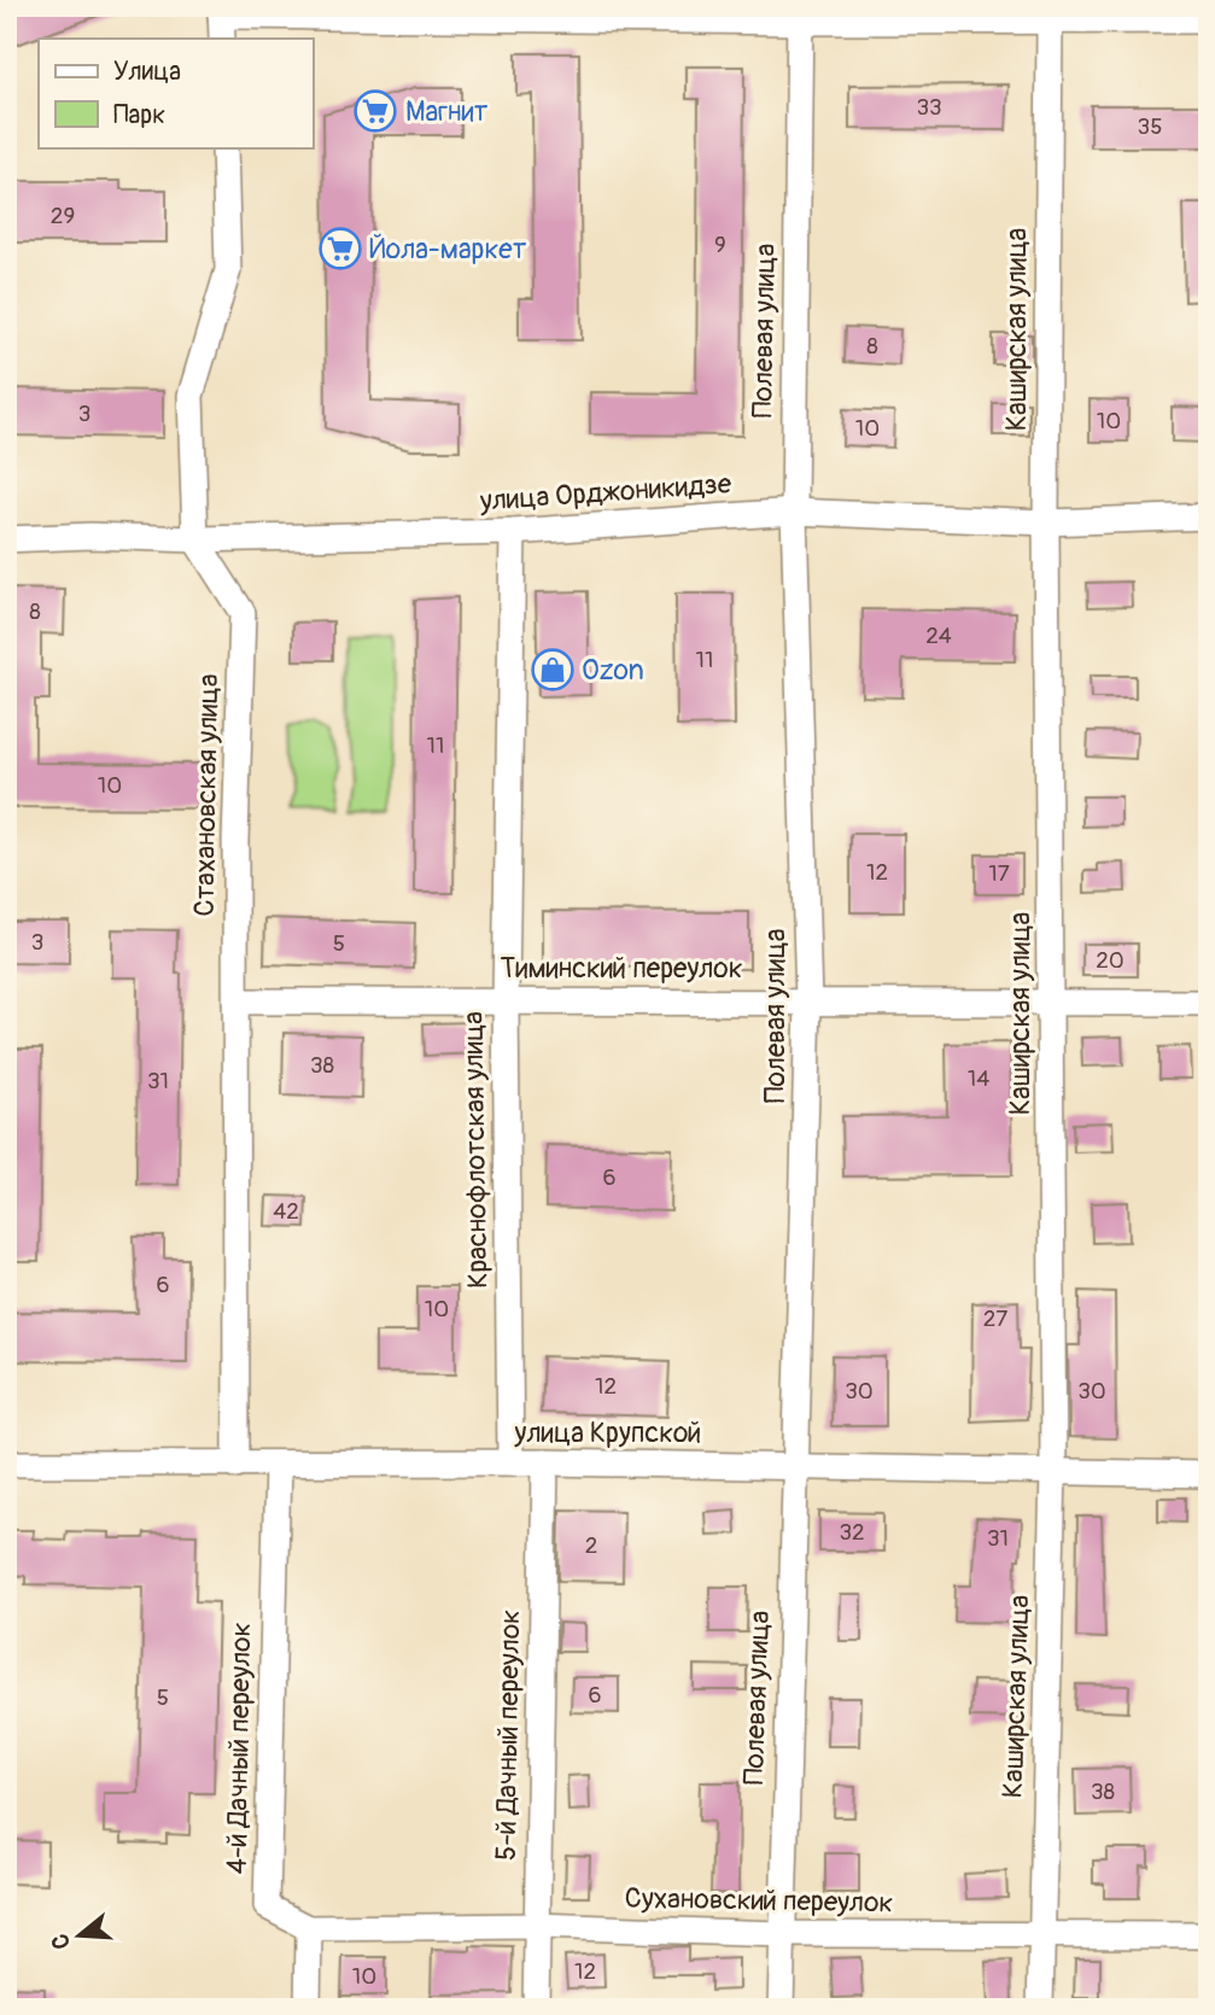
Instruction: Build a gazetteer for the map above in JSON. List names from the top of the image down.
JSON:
{
  "streets": {
    "street": [
      "Каширская улица",
      "Полевая улица",
      "улица Орджоникидзе",
      "Стахановская улица",
      "Тиминский переулок",
      "Краснофлотская улица",
      "улица Крупской",
      "5-й Дачный переулок",
      "4-й Дачный переулок",
      "Сухановский переулок"
    ]
  },
  "crossings": [
    ["Каширская улица", "улица Орджоникидзе"],
    ["Каширская улица", "Тиминский переулок"],
    ["Каширская улица", "улица Крупской"],
    ["Каширская улица", "Сухановский переулок"],
    ["Полевая улица", "улица Орджоникидзе"],
    ["Полевая улица", "Тиминский переулок"],
    ["Полевая улица", "улица Крупской"],
    ["Полевая улица", "Сухановский переулок"],
    ["улица Орджоникидзе", "Стахановская улица"],
    ["улица Орджоникидзе", "Краснофлотская улица"],
    ["Стахановская улица", "Тиминский переулок"],
    ["Стахановская улица", "улица Крупской"],
    ["Тиминский переулок", "Краснофлотская улица"],
    ["Краснофлотская улица", "улица Крупской"],
    ["улица Крупской", "5-й Дачный переулок"],
    ["улица Крупской", "4-й Дачный переулок"],
    ["5-й Дачный переулок", "Сухановский переулок"],
    ["4-й Дачный переулок", "Сухановский переулок"]
  ],
  "places": {
    "supermarket": ["Магнит", "Йола-маркет"],
    "shop": ["Ozon"]
  },
  "house_numbers": [
    "33",
    "35",
    "29",
    "9",
    "8",
    "3",
    "10",
    "10",
    "8",
    "24",
    "11",
    "11",
    "10",
    "12",
    "17",
    "3",
    "5",
    "20",
    "38",
    "14",
    "31",
    "6",
    "42",
    "6",
    "10",
    "27",
    "12",
    "30",
    "30",
    "32",
    "31",
    "2",
    "6",
    "5",
    "38",
    "12",
    "10"
  ],
  "legend": ["Улица", "Парк"],
  "north": "left"
}
